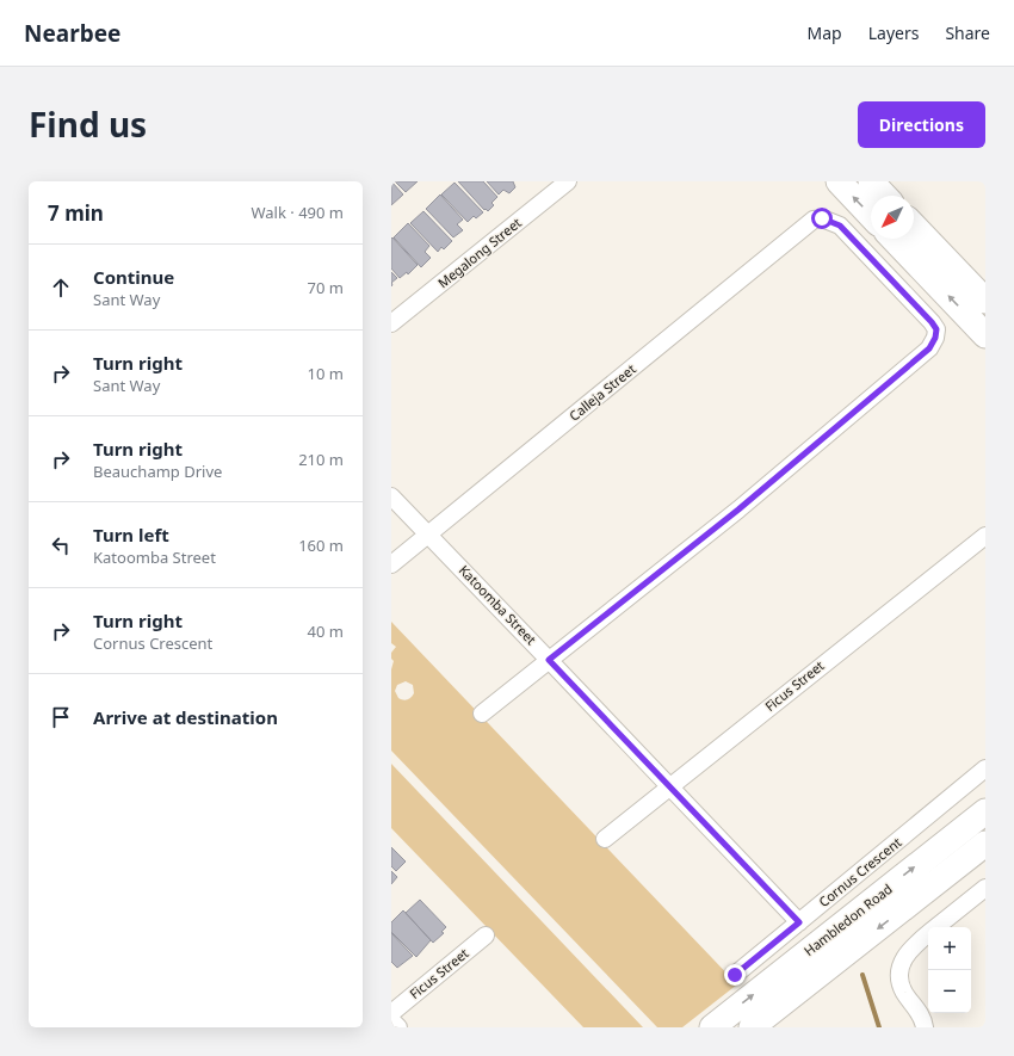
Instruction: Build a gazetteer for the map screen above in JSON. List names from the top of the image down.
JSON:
{
  "streets": {
    "main road": ["Hambledon Road"],
    "street": [
      "Megalong Street",
      "Calleja Street",
      "Katoomba Street",
      "Ficus Street",
      "Cornus Crescent"
    ]
  },
  "crossings": [
    ["Calleja Street", "Katoomba Street"],
    ["Katoomba Street", "Ficus Street"],
    ["Katoomba Street", "Cornus Crescent"]
  ],
  "north": "bottom left",
  "page": {
    "header": "Nearbee",
    "nav": ["Map", "Layers", "Share"],
    "title": "Find us",
    "buttons": "Directions",
    "heading": ["7 min", "Walk · 490 m"],
    "list": [
      ["Continue", "Sant Way", "70 m"],
      ["Turn right", "Sant Way", "10 m"],
      ["Turn right", "Beauchamp Drive", "210 m"],
      ["Turn left", "Katoomba Street", "160 m"],
      ["Turn right", "Cornus Crescent", "40 m"],
      "Arrive at destination"
    ],
    "map_buttons": ["+", "−"]
  }
}
